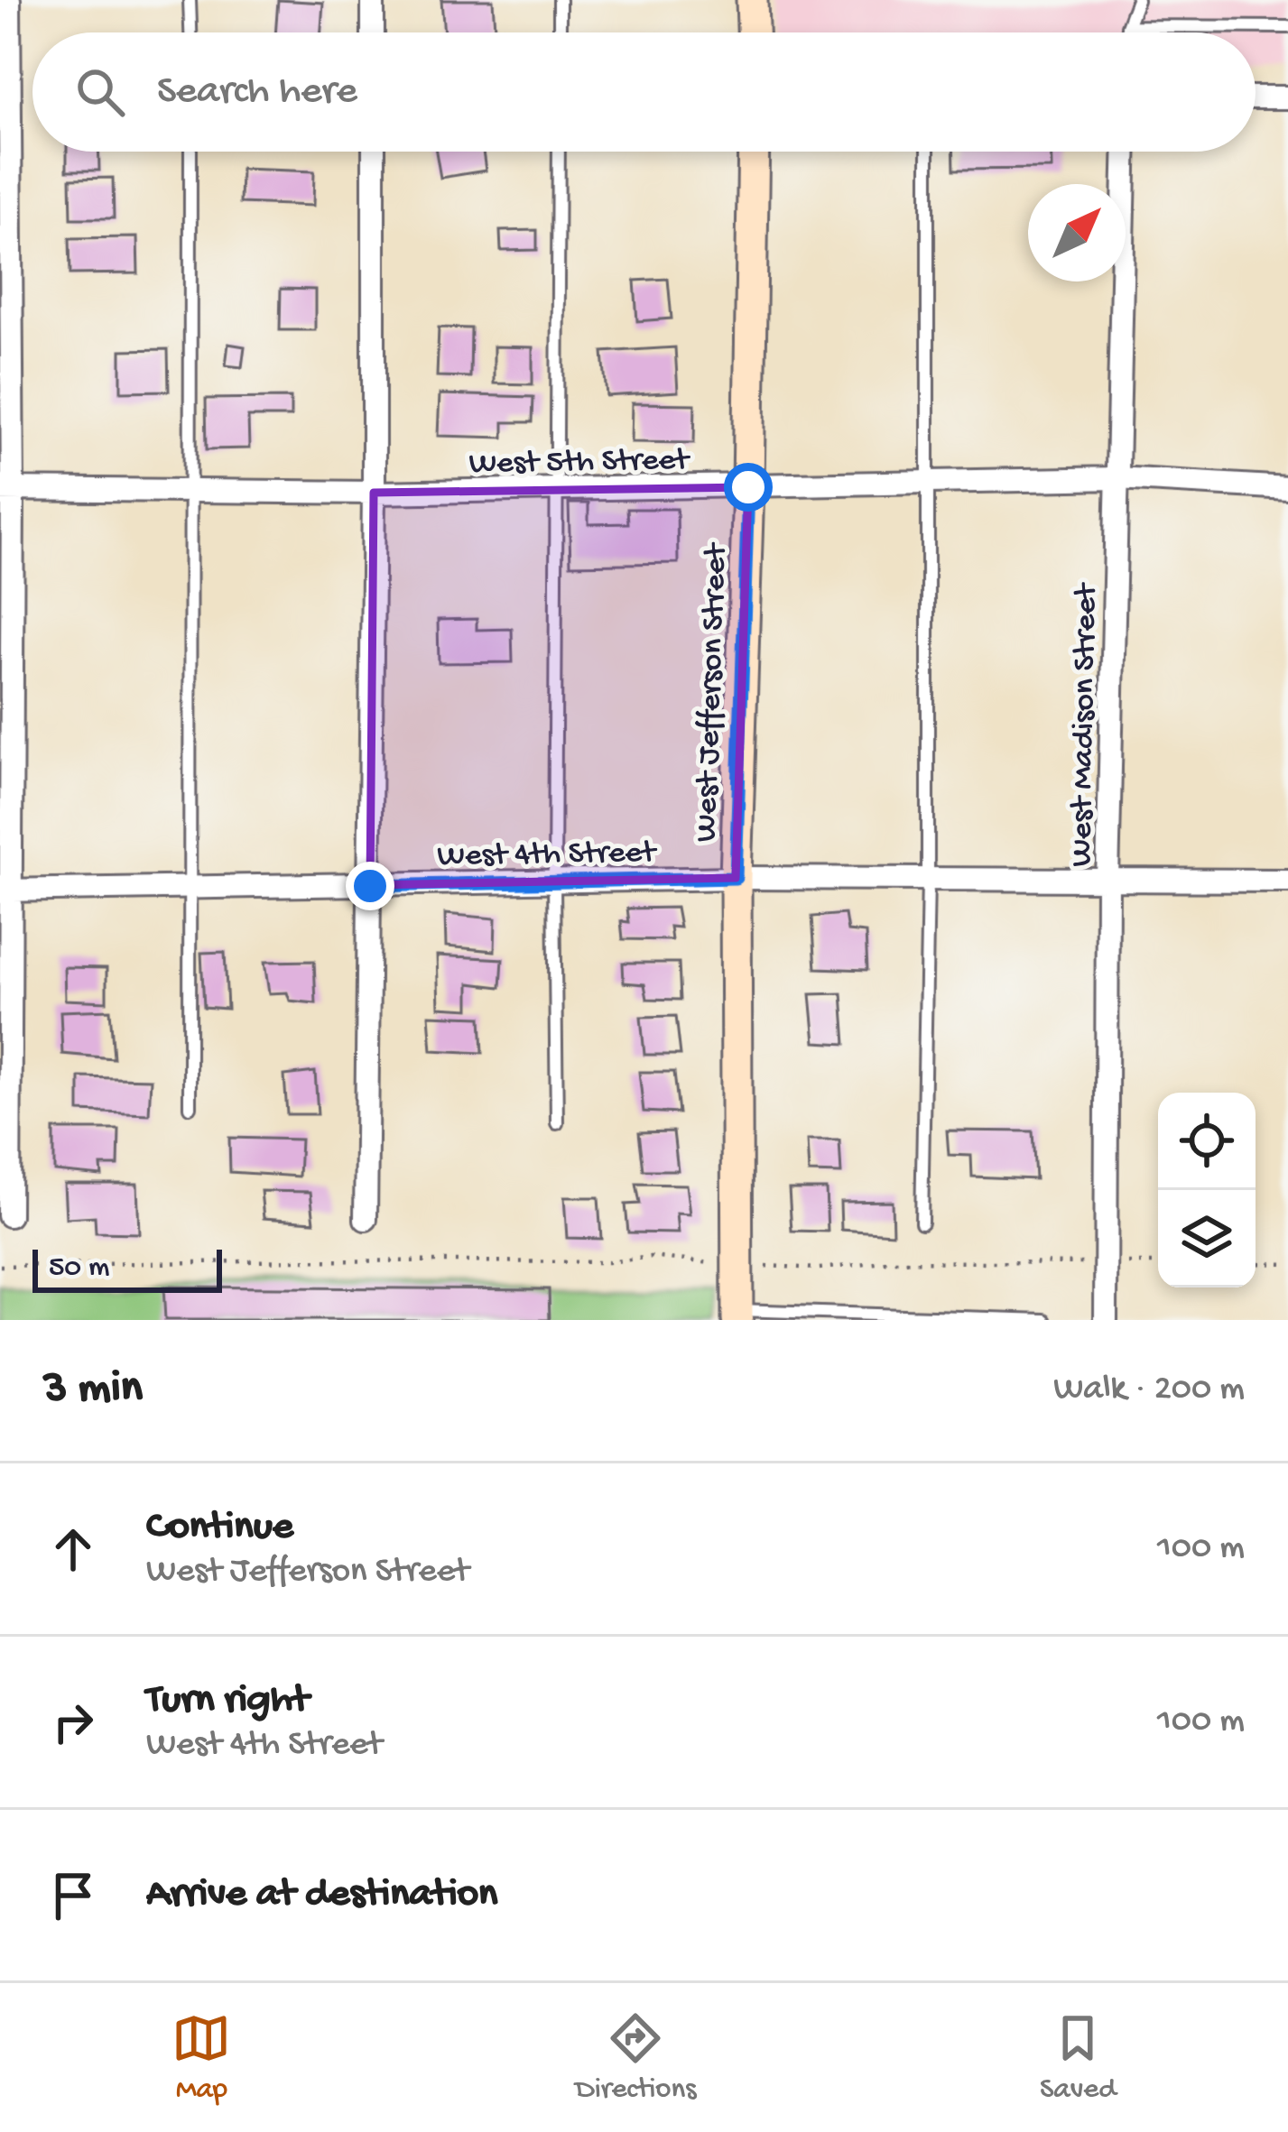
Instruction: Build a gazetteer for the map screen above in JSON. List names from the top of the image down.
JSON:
{
  "streets": {
    "street": [
      "West 5th Street",
      "West Jefferson Street",
      "West Madison Street",
      "West 4th Street"
    ]
  },
  "crossings": [
    ["West 5th Street", "West Jefferson Street"],
    ["West 5th Street", "West Madison Street"],
    ["West Jefferson Street", "West 4th Street"],
    ["West Madison Street", "West 4th Street"]
  ],
  "scale_bar": "50 m",
  "north": "top right",
  "page": {
    "search": "Search here",
    "scale": "50 m",
    "heading": ["3 min", "Walk · 200 m"],
    "list": [
      ["Continue", "West Jefferson Street", "100 m"],
      ["Turn right", "West 4th Street", "100 m"],
      "Arrive at destination"
    ],
    "nav": ["Map", "Directions", "Saved"]
  }
}
